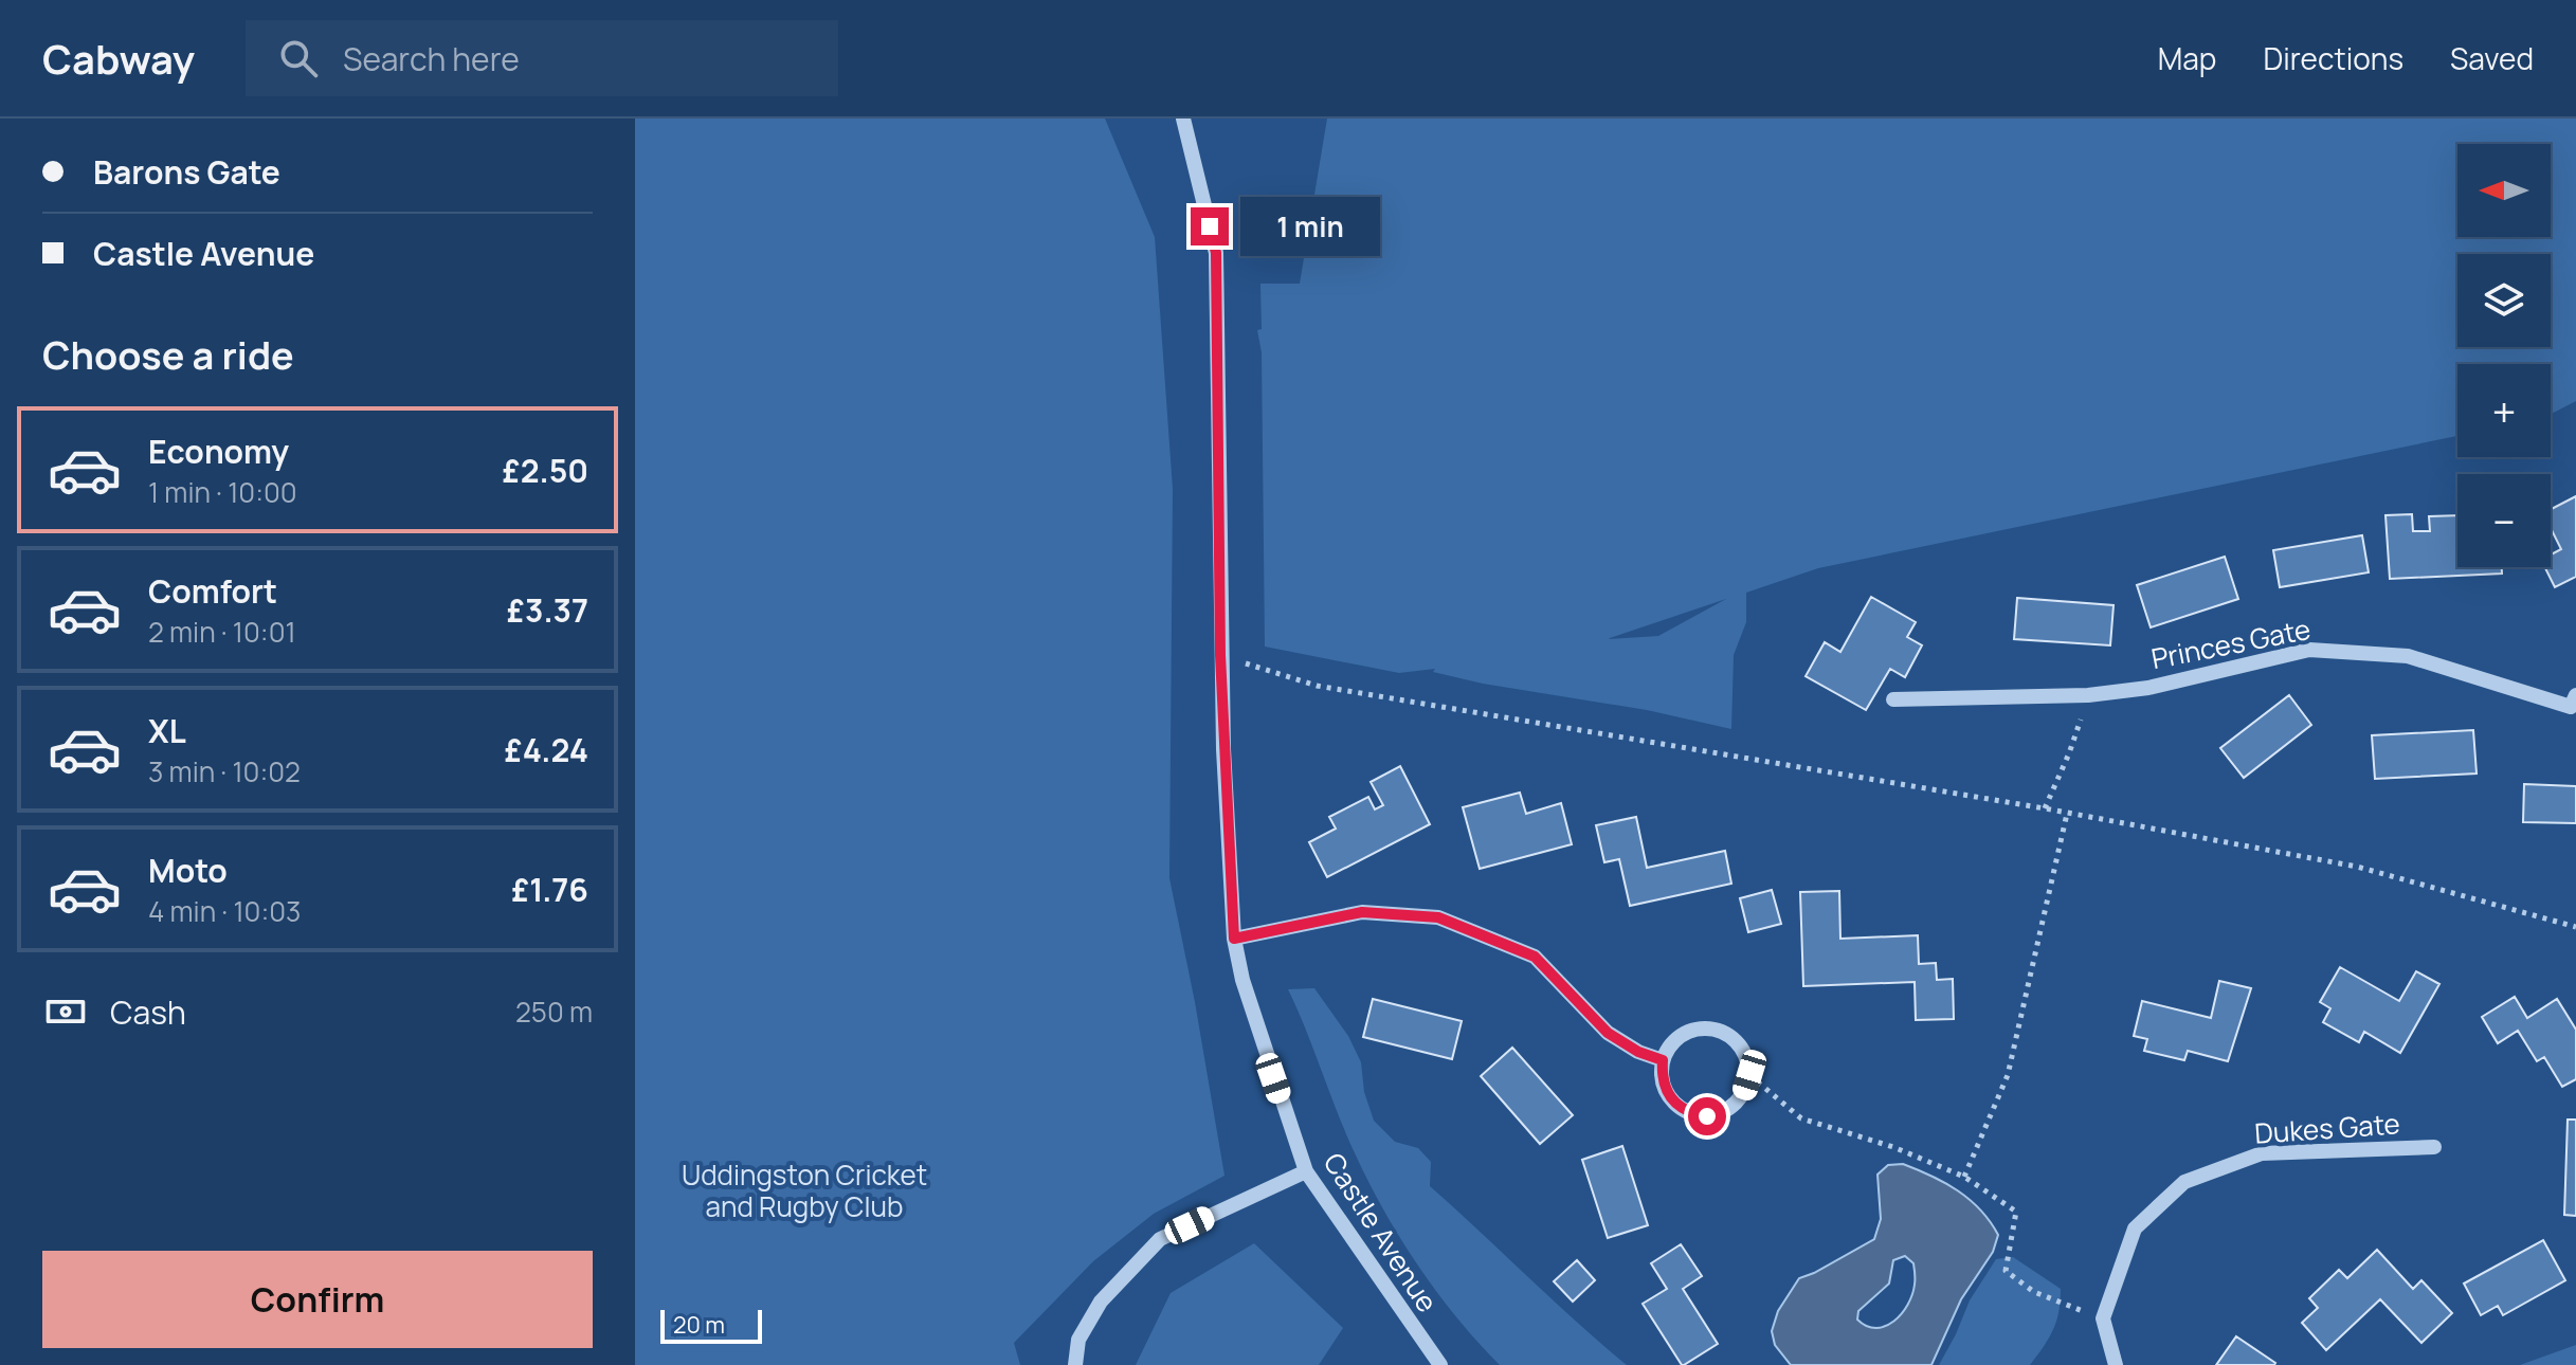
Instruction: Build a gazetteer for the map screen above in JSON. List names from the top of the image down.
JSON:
{
  "streets": {
    "street": ["Princes Gate", "Dukes Gate", "Castle Avenue"]
  },
  "parks": ["Uddingston Cricket and Rugby Club"],
  "scale_bar": "20 m",
  "north": "left",
  "page": {
    "header": "Cabway",
    "search": "Search here",
    "nav": ["Map", "Directions", "Saved"],
    "banner": ["Barons Gate", "Castle Avenue"],
    "map_buttons": ["+", "−"],
    "bubble": "1 min",
    "heading": "Choose a ride",
    "list": [
      {
        "name": "Economy",
        "note": "1 min · 10:00",
        "value": "£2.50"
      },
      {
        "name": "Comfort",
        "note": "2 min · 10:01",
        "value": "£3.37"
      },
      {
        "name": "XL",
        "note": "3 min · 10:02",
        "value": "£4.24"
      },
      {
        "name": "Moto",
        "note": "4 min · 10:03",
        "value": "£1.76"
      }
    ],
    "pay": ["Cash", "250 m"],
    "buttons": "Confirm",
    "scale": "20 m"
  }
}
